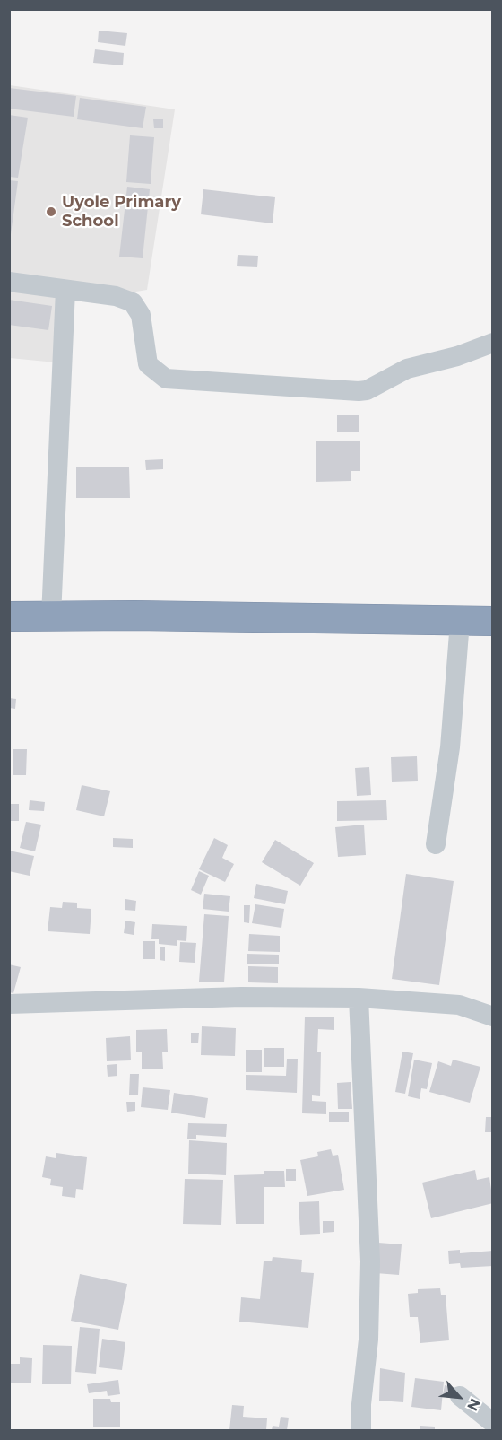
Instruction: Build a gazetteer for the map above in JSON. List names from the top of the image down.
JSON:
{
  "places": ["Uyole Primary School"],
  "north": "bottom right"
}
